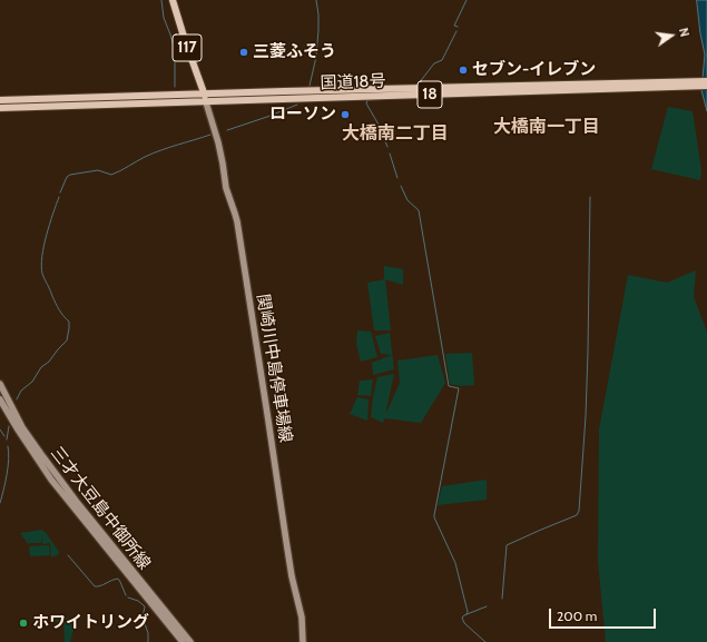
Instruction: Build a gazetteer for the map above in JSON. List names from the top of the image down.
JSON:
{
  "streets": {
    "highway": ["117", "国道18号", "18"],
    "main road": ["関崎川中島停車場線", "三才大豆島中御所線"]
  },
  "crossings": [
    ["117", "国道18号"],
    ["117", "関崎川中島停車場線"],
    ["国道18号", "関崎川中島停車場線"]
  ],
  "districts": ["大橋南一丁目", "大橋南二丁目"],
  "places": [
    "三菱ふそう",
    "セブン-イレブン",
    "ローソン",
    "ホワイトリング"
  ],
  "scale_bar": "200 m",
  "north": "right"
}
